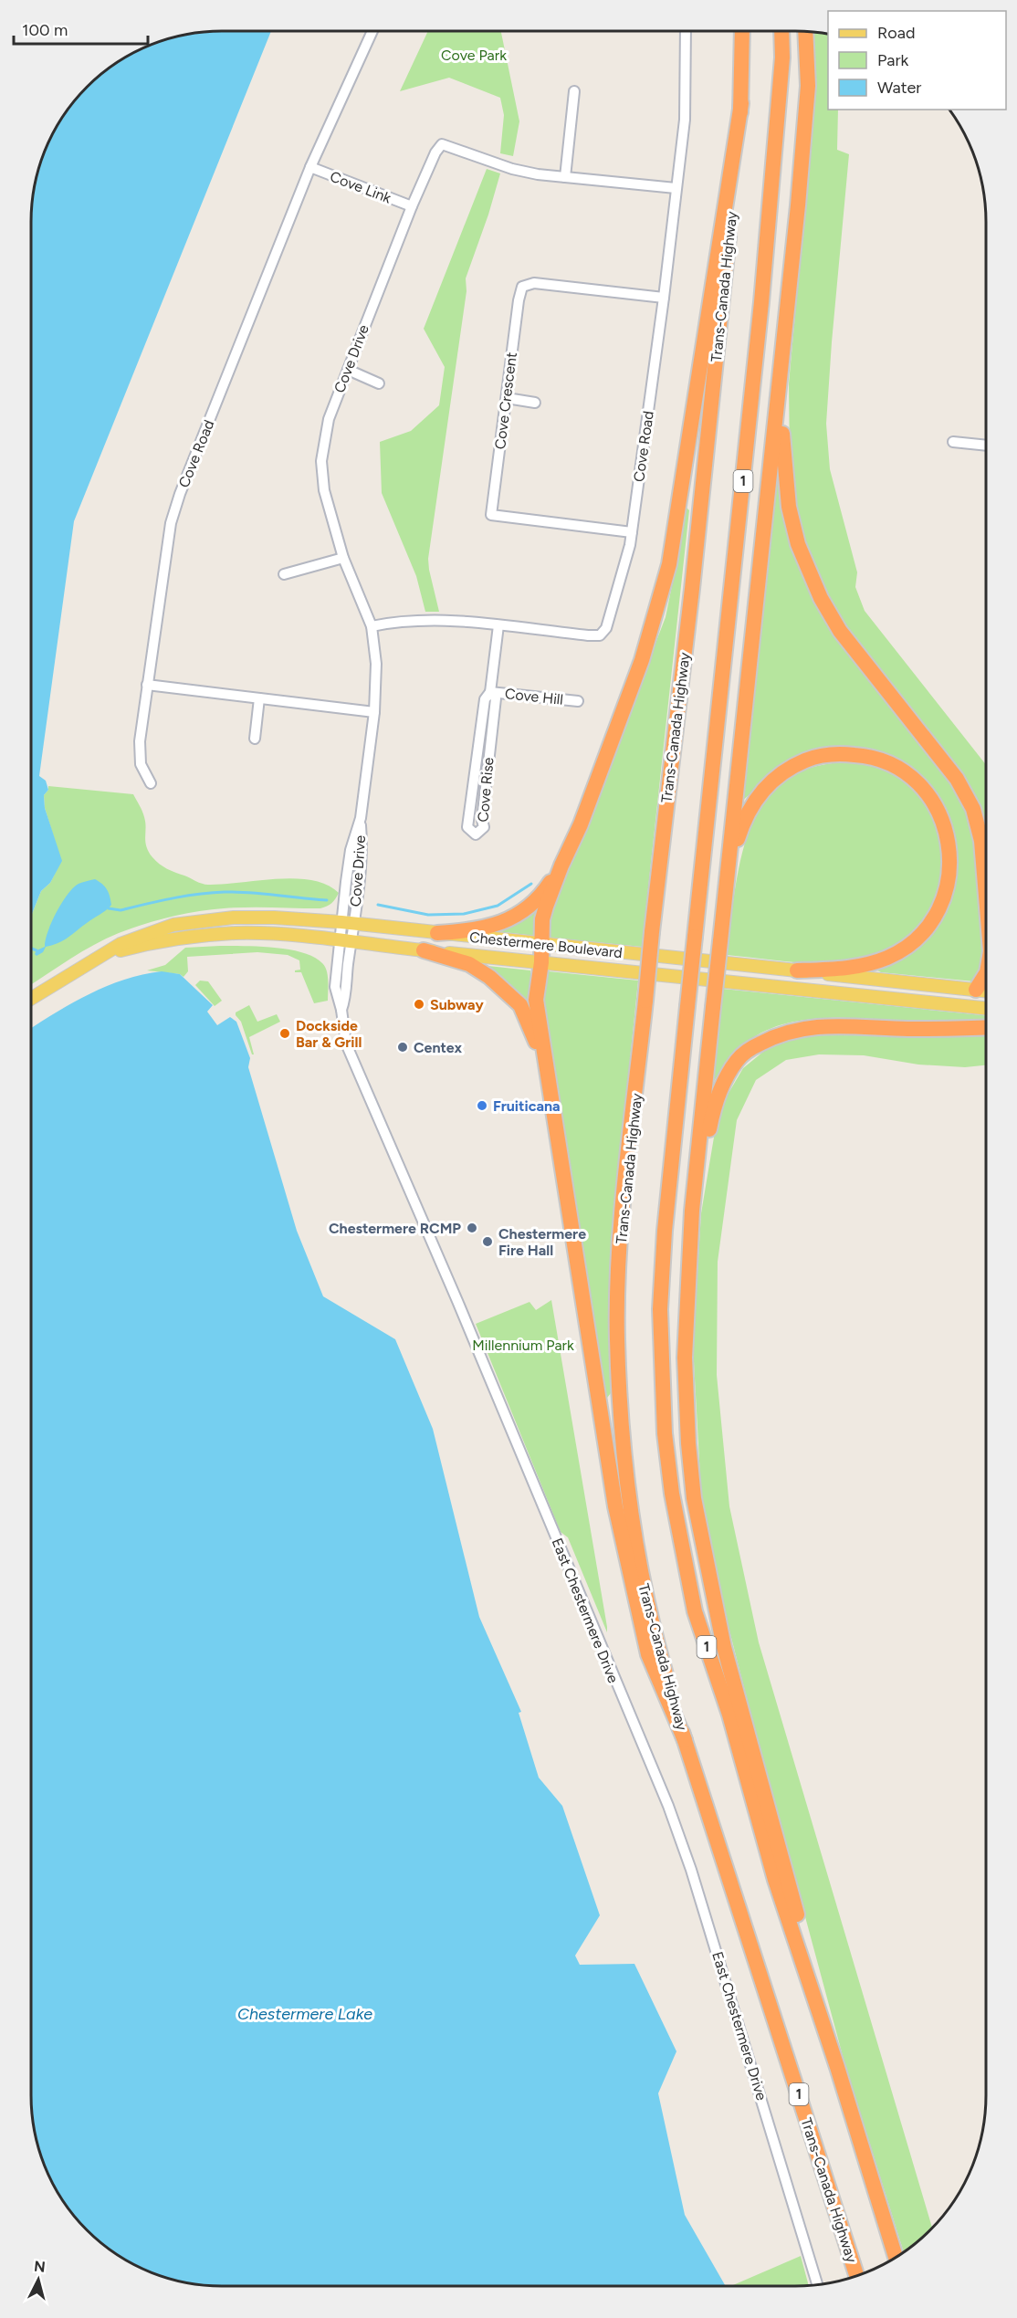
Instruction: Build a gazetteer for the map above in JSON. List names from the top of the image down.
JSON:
{
  "streets": {
    "highway": ["Trans-Canada Highway", "1"],
    "main road": ["Chestermere Boulevard"],
    "street": [
      "Cove Link",
      "Cove Drive",
      "Cove Crescent",
      "Cove Road",
      "Cove Hill",
      "Cove Rise",
      "East Chestermere Drive"
    ]
  },
  "crossings": [
    ["Cove Link", "Cove Drive"],
    ["Cove Link", "Cove Road"],
    ["Cove Drive", "Cove Road"],
    ["Cove Drive", "Chestermere Boulevard"],
    ["Cove Drive", "East Chestermere Drive"],
    ["Cove Crescent", "Cove Road"],
    ["Cove Road", "Cove Rise"],
    ["Cove Hill", "Cove Rise"],
    ["Chestermere Boulevard", "East Chestermere Drive"]
  ],
  "water": ["Chestermere Lake"],
  "parks": ["Cove Park", "Millennium Park"],
  "places": [
    "Subway",
    "Dockside Bar & Grill",
    "Centex",
    "Fruiticana",
    "Chestermere RCMP",
    "Chestermere Fire Hall"
  ],
  "legend": ["Road", "Park", "Water"],
  "scale_bar": "100 m",
  "north": "top"
}
